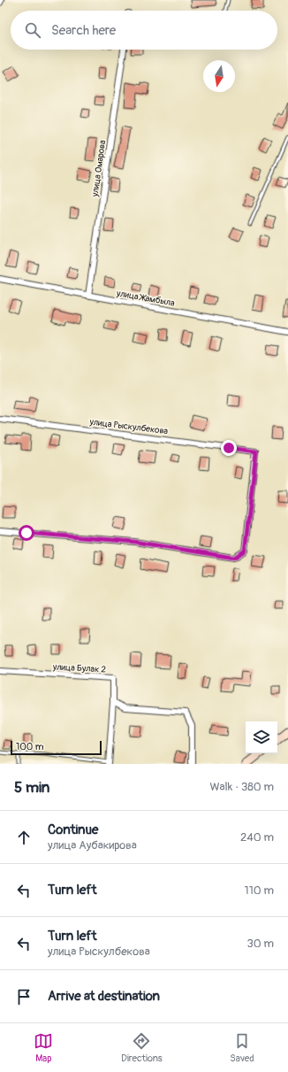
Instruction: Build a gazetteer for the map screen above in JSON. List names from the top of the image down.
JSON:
{
  "streets": {
    "street": [
      "улица Омарова",
      "улица Жамбыла",
      "улица Рыскулбекова",
      "улица Булак 2"
    ]
  },
  "crossings": [
    ["улица Омарова", "улица Жамбыла"]
  ],
  "scale_bar": "100 m",
  "north": "bottom",
  "page": {
    "search": "Search here",
    "scale": "100 m",
    "heading": ["5 min", "Walk · 380 m"],
    "list": [
      ["Continue", "улица Аубакирова", "240 m"],
      ["Turn left", "110 m"],
      ["Turn left", "улица Рыскулбекова", "30 m"],
      "Arrive at destination"
    ],
    "nav": ["Map", "Directions", "Saved"]
  }
}
